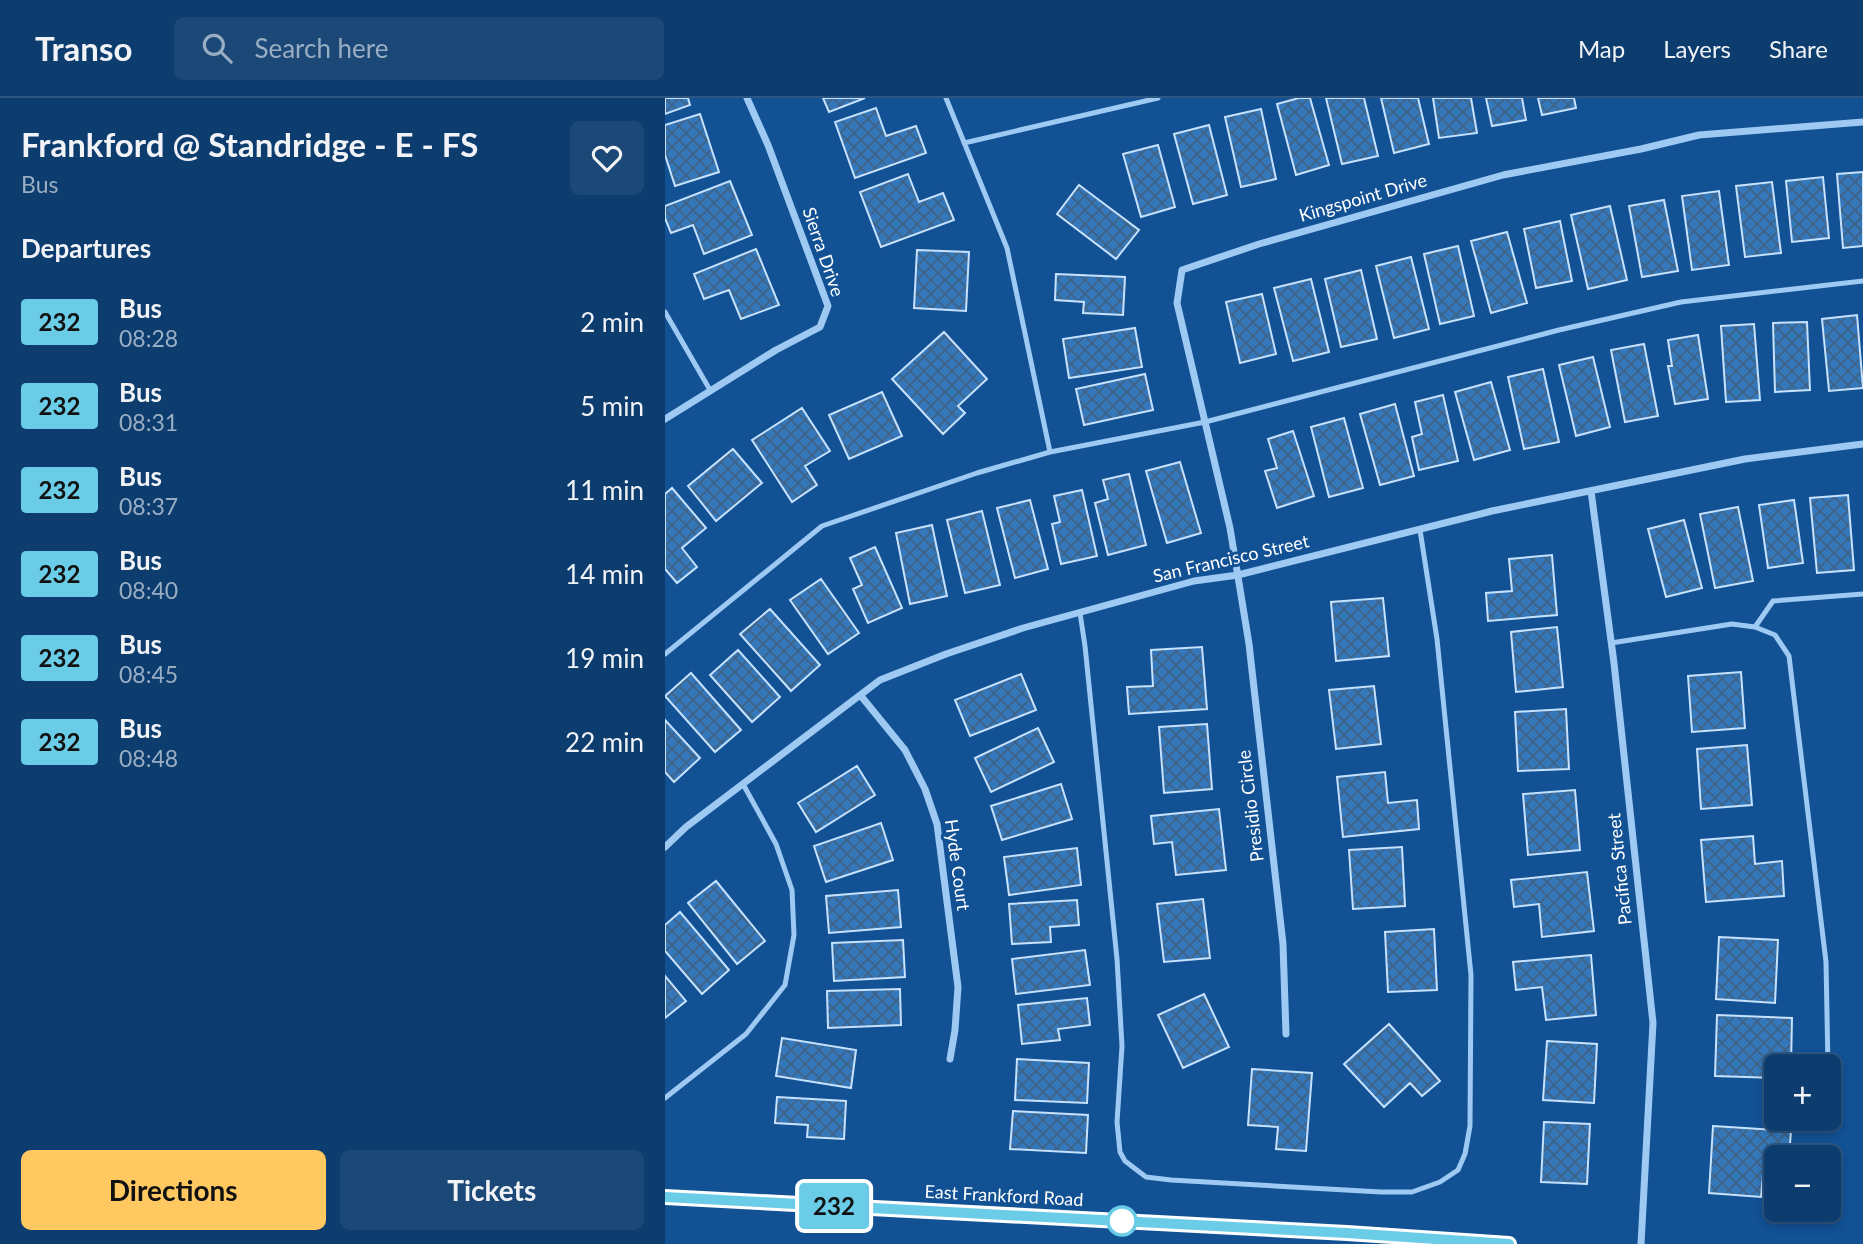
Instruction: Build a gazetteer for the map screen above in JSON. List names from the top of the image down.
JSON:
{
  "streets": {
    "main road": ["East Frankford Road"],
    "street": [
      "Kingspoint Drive",
      "Sierra Drive",
      "San Francisco Street",
      "Presidio Circle",
      "Hyde Court",
      "Pacifica Street"
    ]
  },
  "crossings": [
    ["Kingspoint Drive", "San Francisco Street"],
    ["Kingspoint Drive", "Presidio Circle"],
    ["San Francisco Street", "Presidio Circle"],
    ["San Francisco Street", "Hyde Court"],
    ["San Francisco Street", "Pacifica Street"]
  ],
  "lines": ["bus line 232"],
  "page": {
    "header": "Transo",
    "search": "Search here",
    "nav": ["Map", "Layers", "Share"],
    "heading": [
      ["Frankford @ Standridge - E - FS", "Bus"],
      "Departures"
    ],
    "on_map": "232",
    "list": [
      {
        "mark": "232",
        "name": "Bus",
        "note": "08:28",
        "value": "2 min"
      },
      {
        "mark": "232",
        "name": "Bus",
        "note": "08:31",
        "value": "5 min"
      },
      {
        "mark": "232",
        "name": "Bus",
        "note": "08:37",
        "value": "11 min"
      },
      {
        "mark": "232",
        "name": "Bus",
        "note": "08:40",
        "value": "14 min"
      },
      {
        "mark": "232",
        "name": "Bus",
        "note": "08:45",
        "value": "19 min"
      },
      {
        "mark": "232",
        "name": "Bus",
        "note": "08:48",
        "value": "22 min"
      }
    ],
    "map_buttons": ["+", "−"],
    "buttons": ["Directions", "Tickets"]
  }
}
